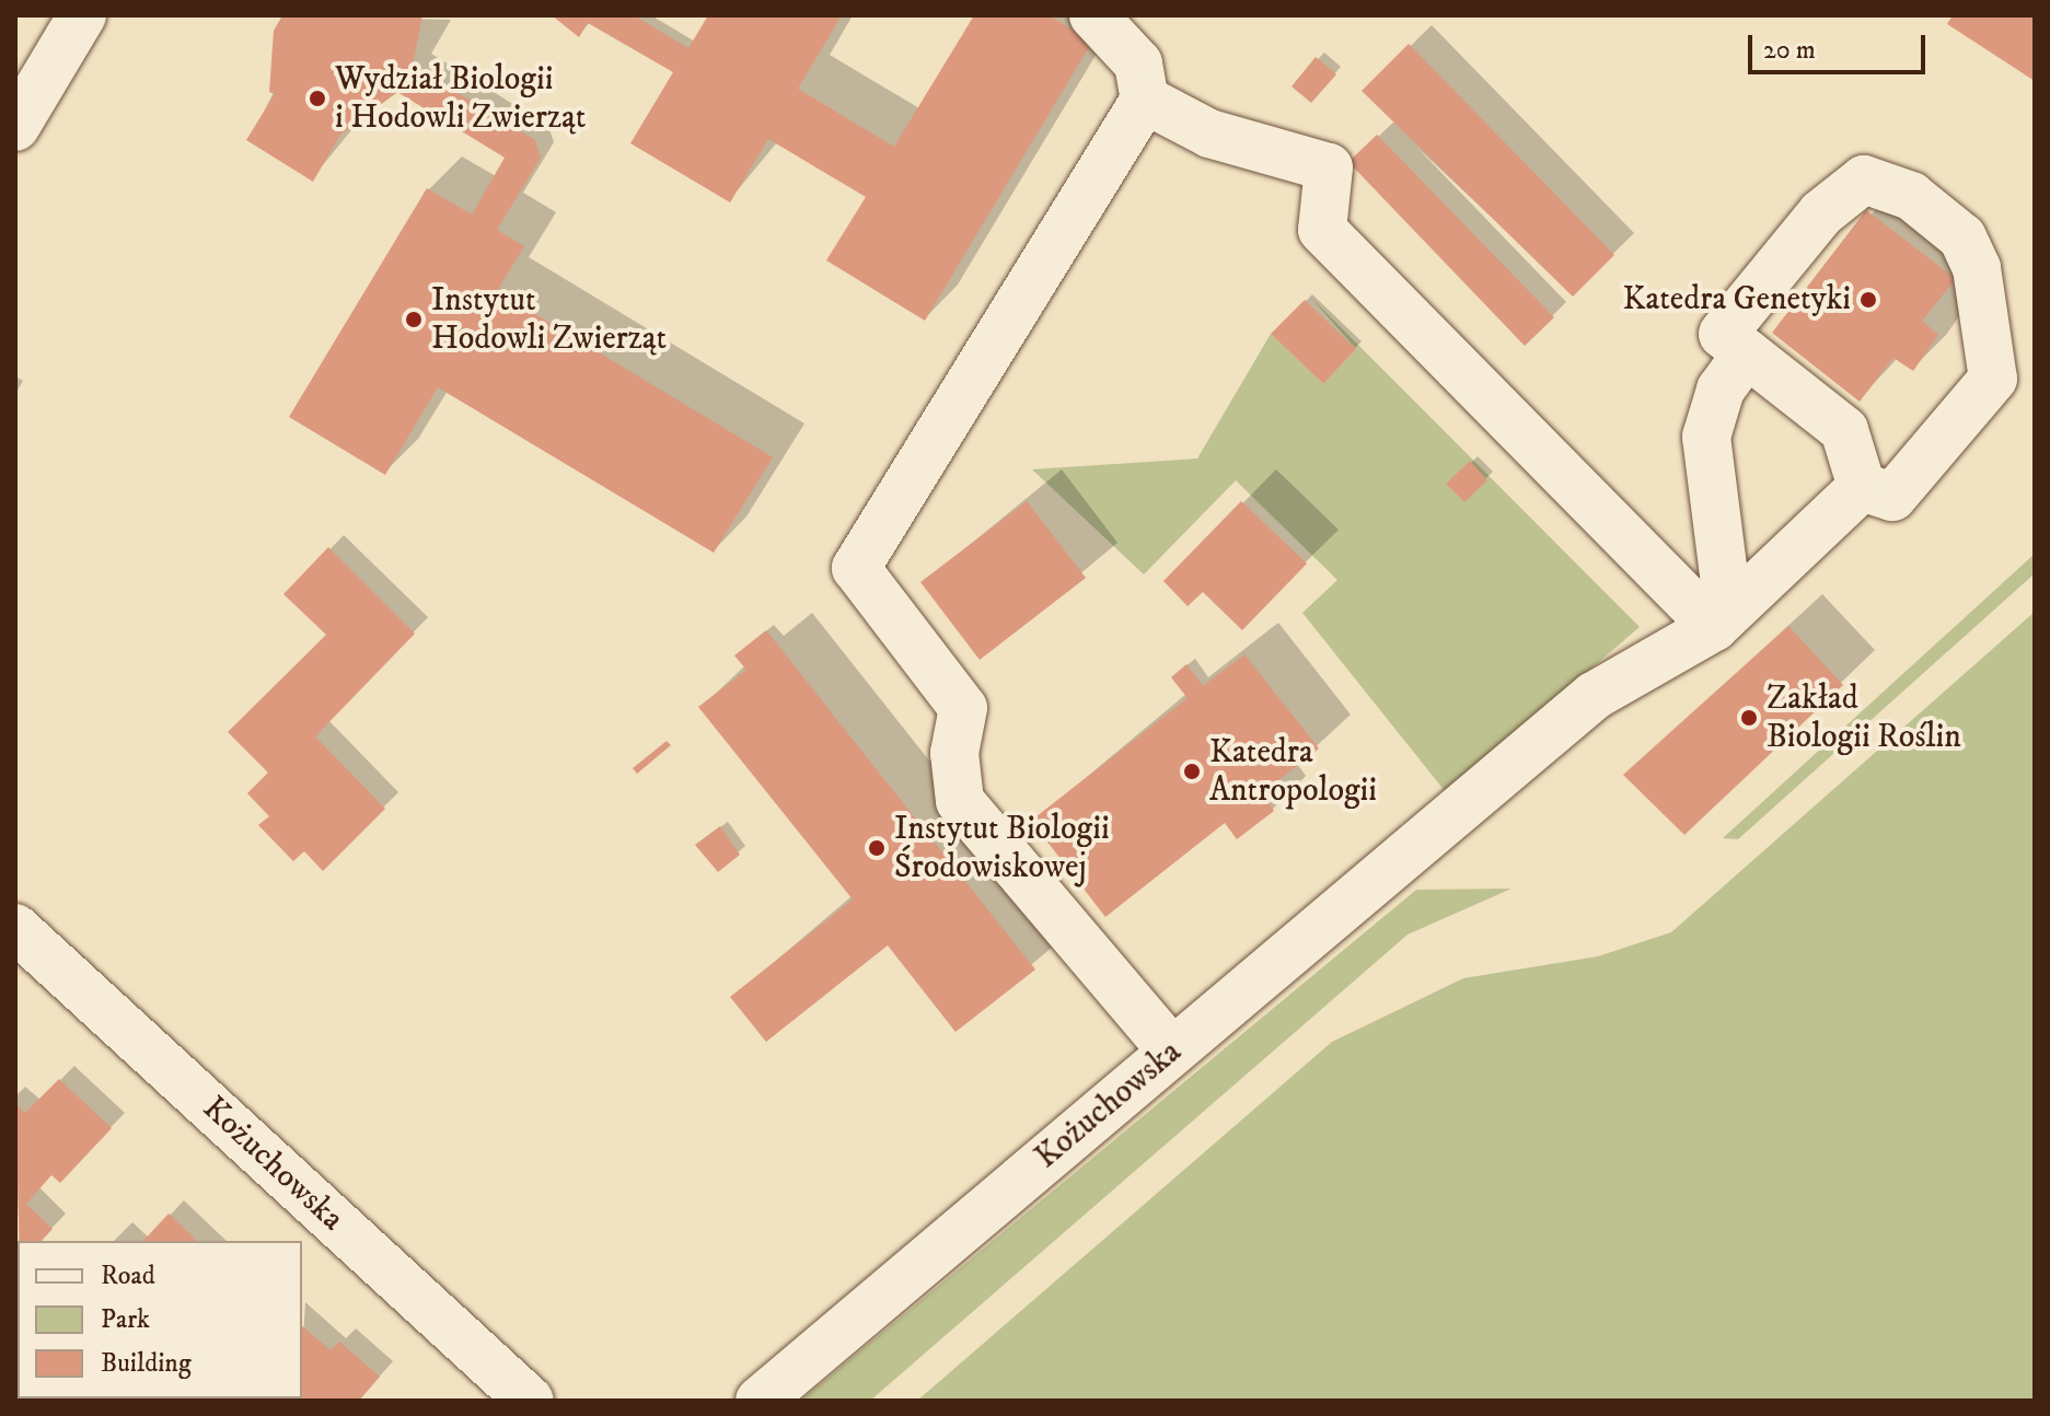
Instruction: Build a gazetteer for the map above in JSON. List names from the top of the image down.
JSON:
{
  "streets": {
    "street": ["Kożuchowska"]
  },
  "places": [
    "Wydział Biologii i Hodowli Zwierząt",
    "Katedra Genetyki",
    "Instytut Hodowli Zwierząt",
    "Zakład Biologii Roślin",
    "Katedra Antropologii",
    "Instytut Biologii Środowiskowej"
  ],
  "legend": ["Road", "Park", "Building"],
  "scale_bar": "20 m"
}
